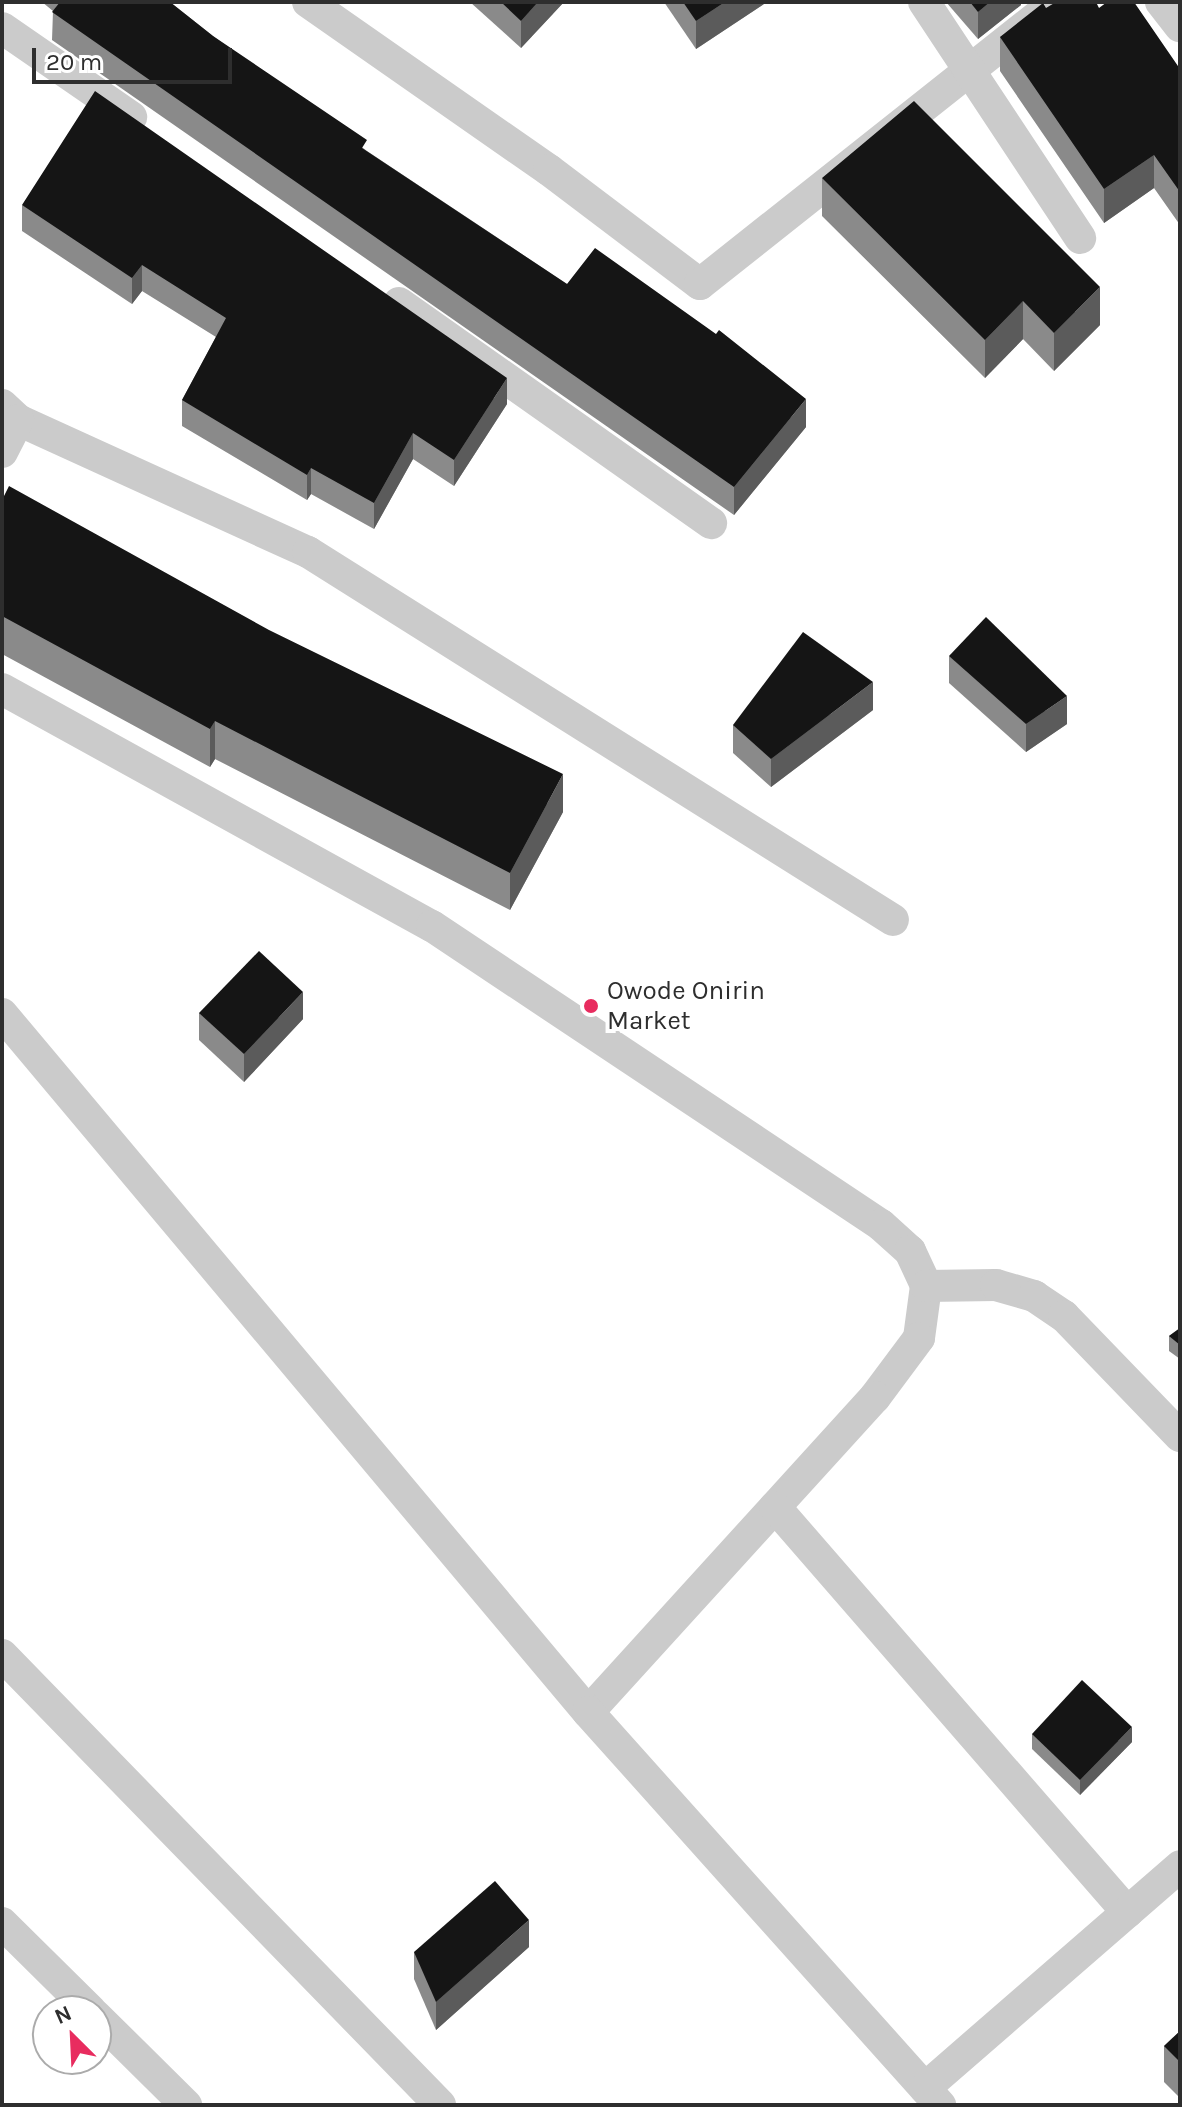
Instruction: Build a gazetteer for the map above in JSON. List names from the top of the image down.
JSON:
{
  "places": ["Owode Onirin Market"],
  "scale_bar": "20 m",
  "north": "top left"
}
